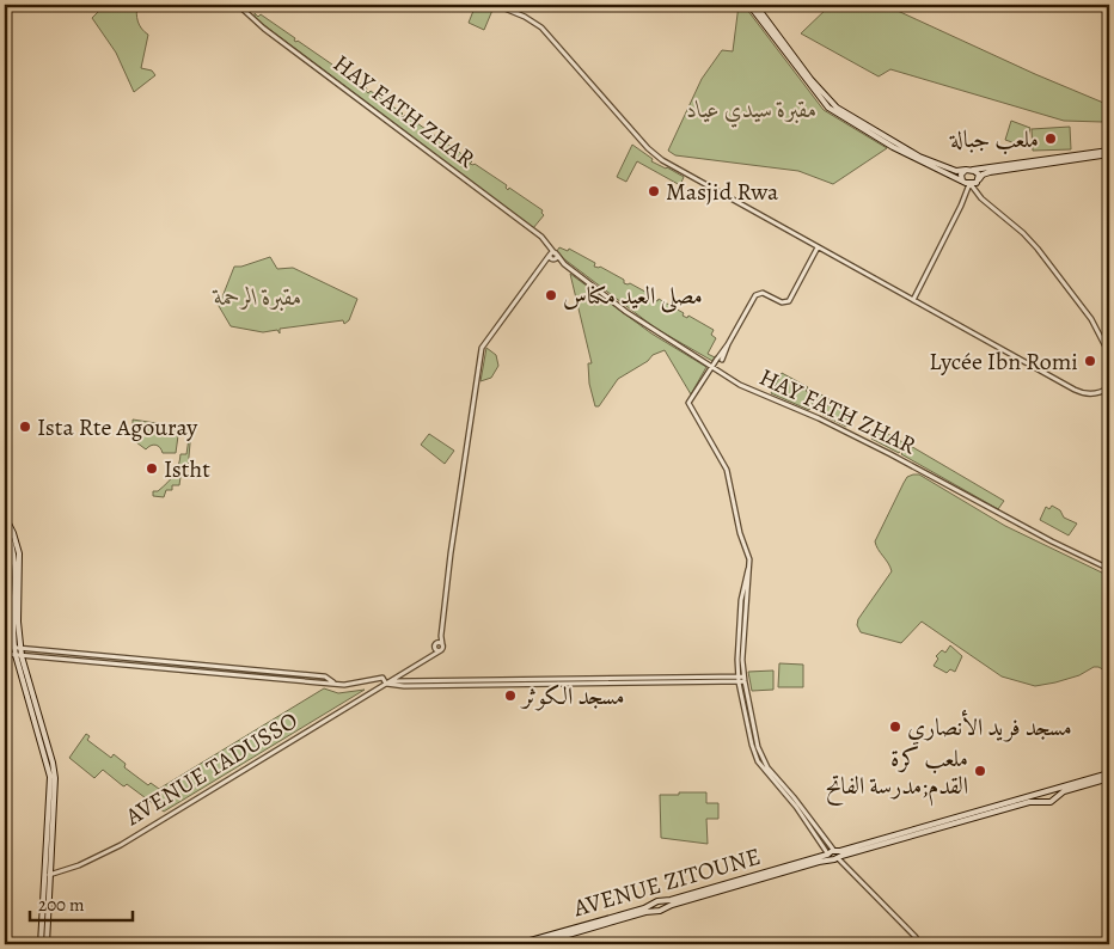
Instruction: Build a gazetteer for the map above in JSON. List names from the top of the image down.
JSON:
{
  "streets": {
    "main road": ["AVENUE ZITOUNE"],
    "street": ["HAY FATH ZHAR", "AVENUE TADUSSO"]
  },
  "parks": ["مقبرة سيدي عياد", "مقبرة الرحمة"],
  "places": [
    "ملعب جبالة",
    "Masjid Rwa",
    "مصلى العيد مكناس",
    "Lycée Ibn Romi",
    "Ista Rte Agouray",
    "Istht",
    "مسجد الكوثر",
    "مسجد فريد الأنصاري",
    "ملعب كرة القدم;مدرسة الفاتح"
  ],
  "scale_bar": "200 m"
}
